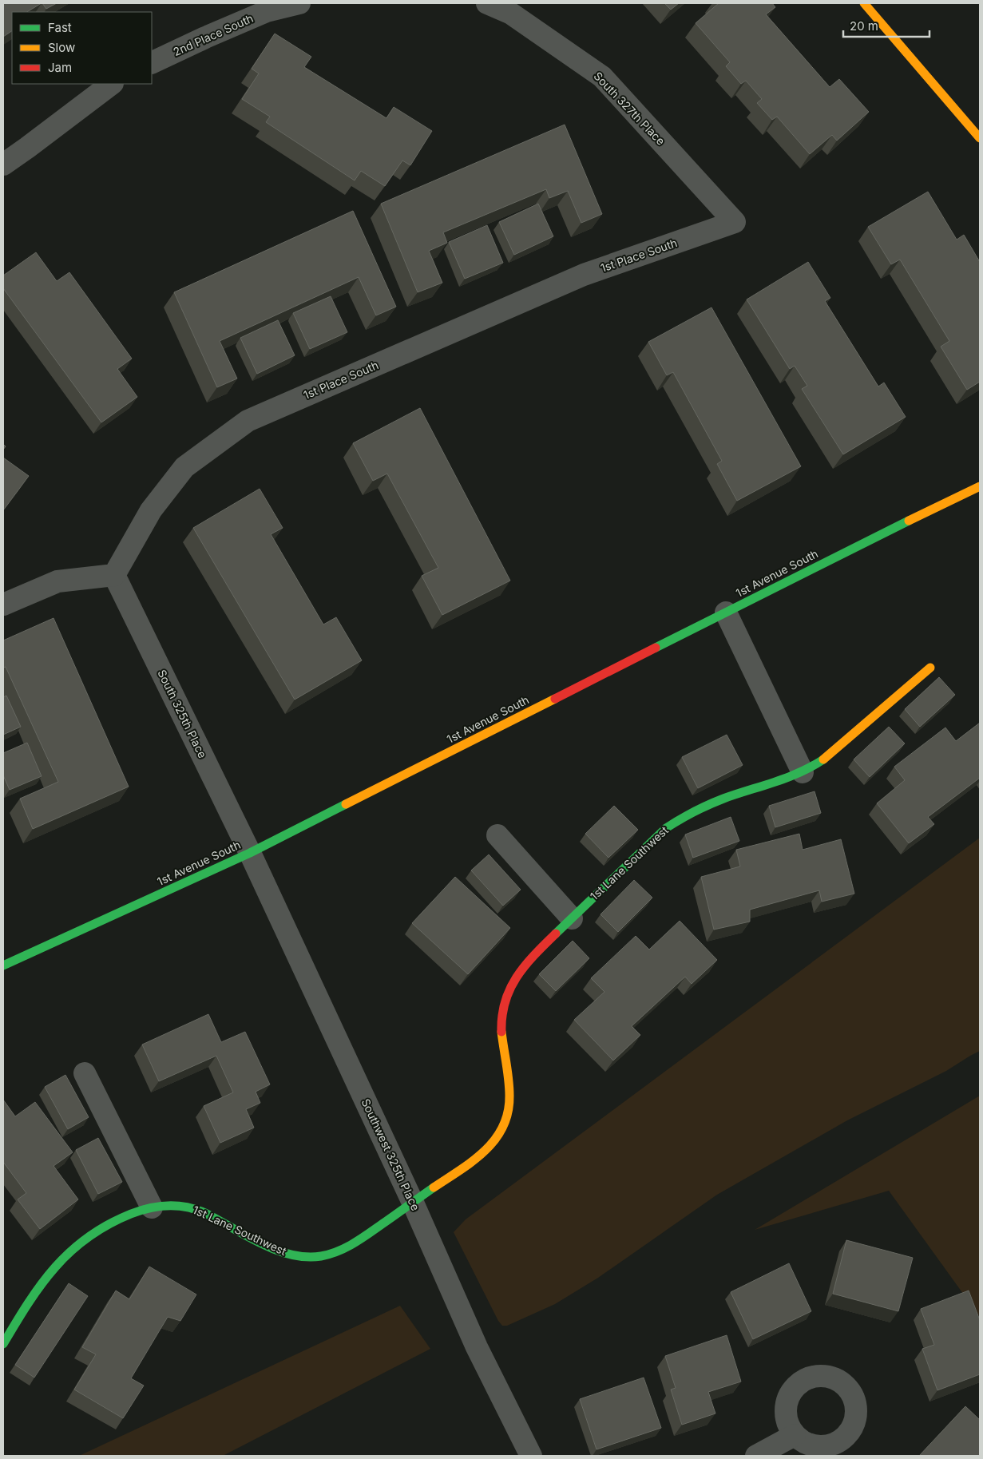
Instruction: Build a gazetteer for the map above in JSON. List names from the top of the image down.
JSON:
{
  "streets": {
    "street": [
      "2nd Place South",
      "South 327th Place",
      "1st Place South",
      "1st Avenue South",
      "South 325th Place",
      "1st Lane Southwest",
      "Southwest 325th Place"
    ]
  },
  "crossings": [
    ["South 327th Place", "1st Place South"],
    ["1st Place South", "South 325th Place"],
    ["1st Avenue South", "South 325th Place"],
    ["1st Avenue South", "Southwest 325th Place"],
    ["South 325th Place", "Southwest 325th Place"],
    ["1st Lane Southwest", "Southwest 325th Place"]
  ],
  "legend": ["Fast", "Slow", "Jam"],
  "scale_bar": "20 m"
}
